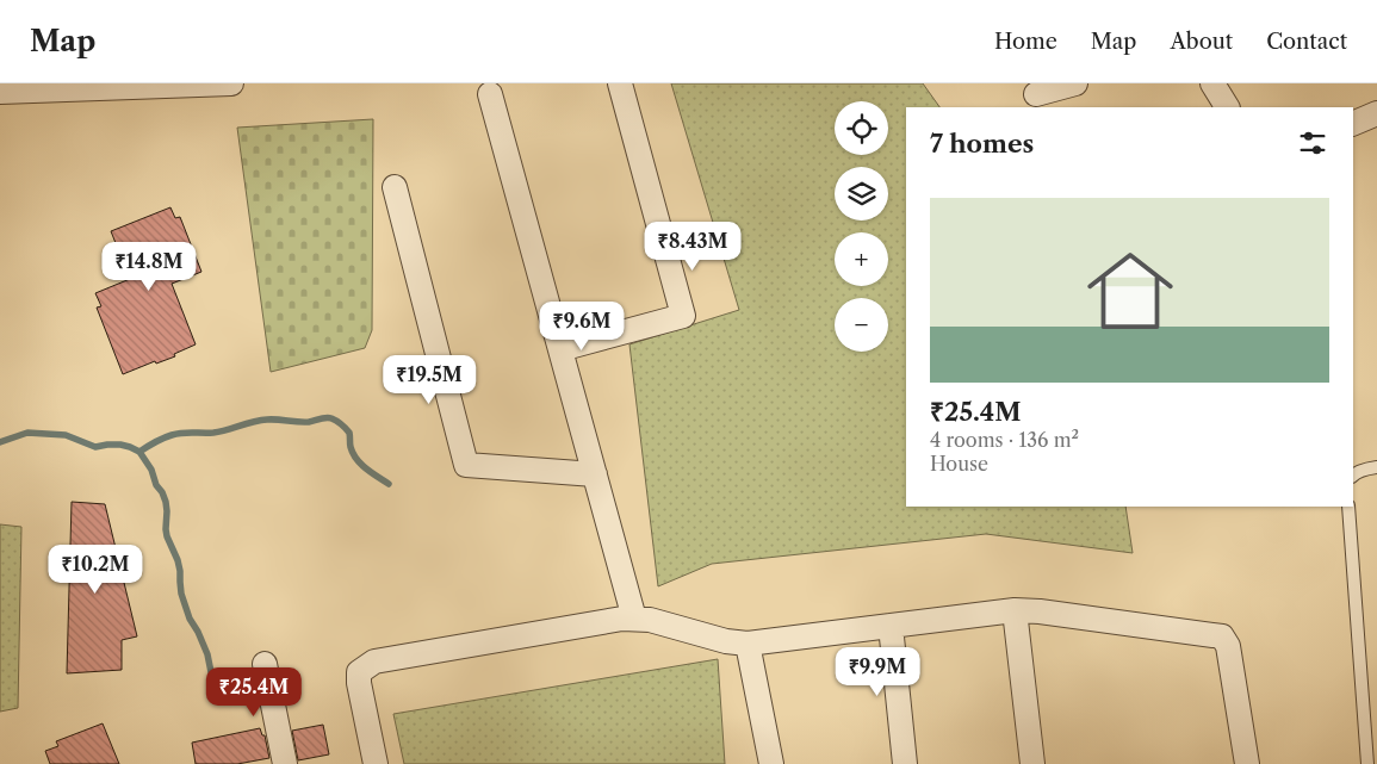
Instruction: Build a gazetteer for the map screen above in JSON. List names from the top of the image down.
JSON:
{
  "page": {
    "header": "Map",
    "nav": [
      "Home",
      "Map",
      "About",
      "Contact"
    ],
    "map_buttons": ["+", "−"],
    "heading": "7 homes",
    "list": [
      {
        "name": "₹25.4M",
        "note": "4 rooms · 136 m² · House"
      }
    ],
    "price": [
      "₹8.43M",
      "₹14.8M",
      "₹9.6M",
      "₹19.5M",
      "₹10.2M",
      "₹9.9M",
      "₹25.4M"
    ]
  }
}
